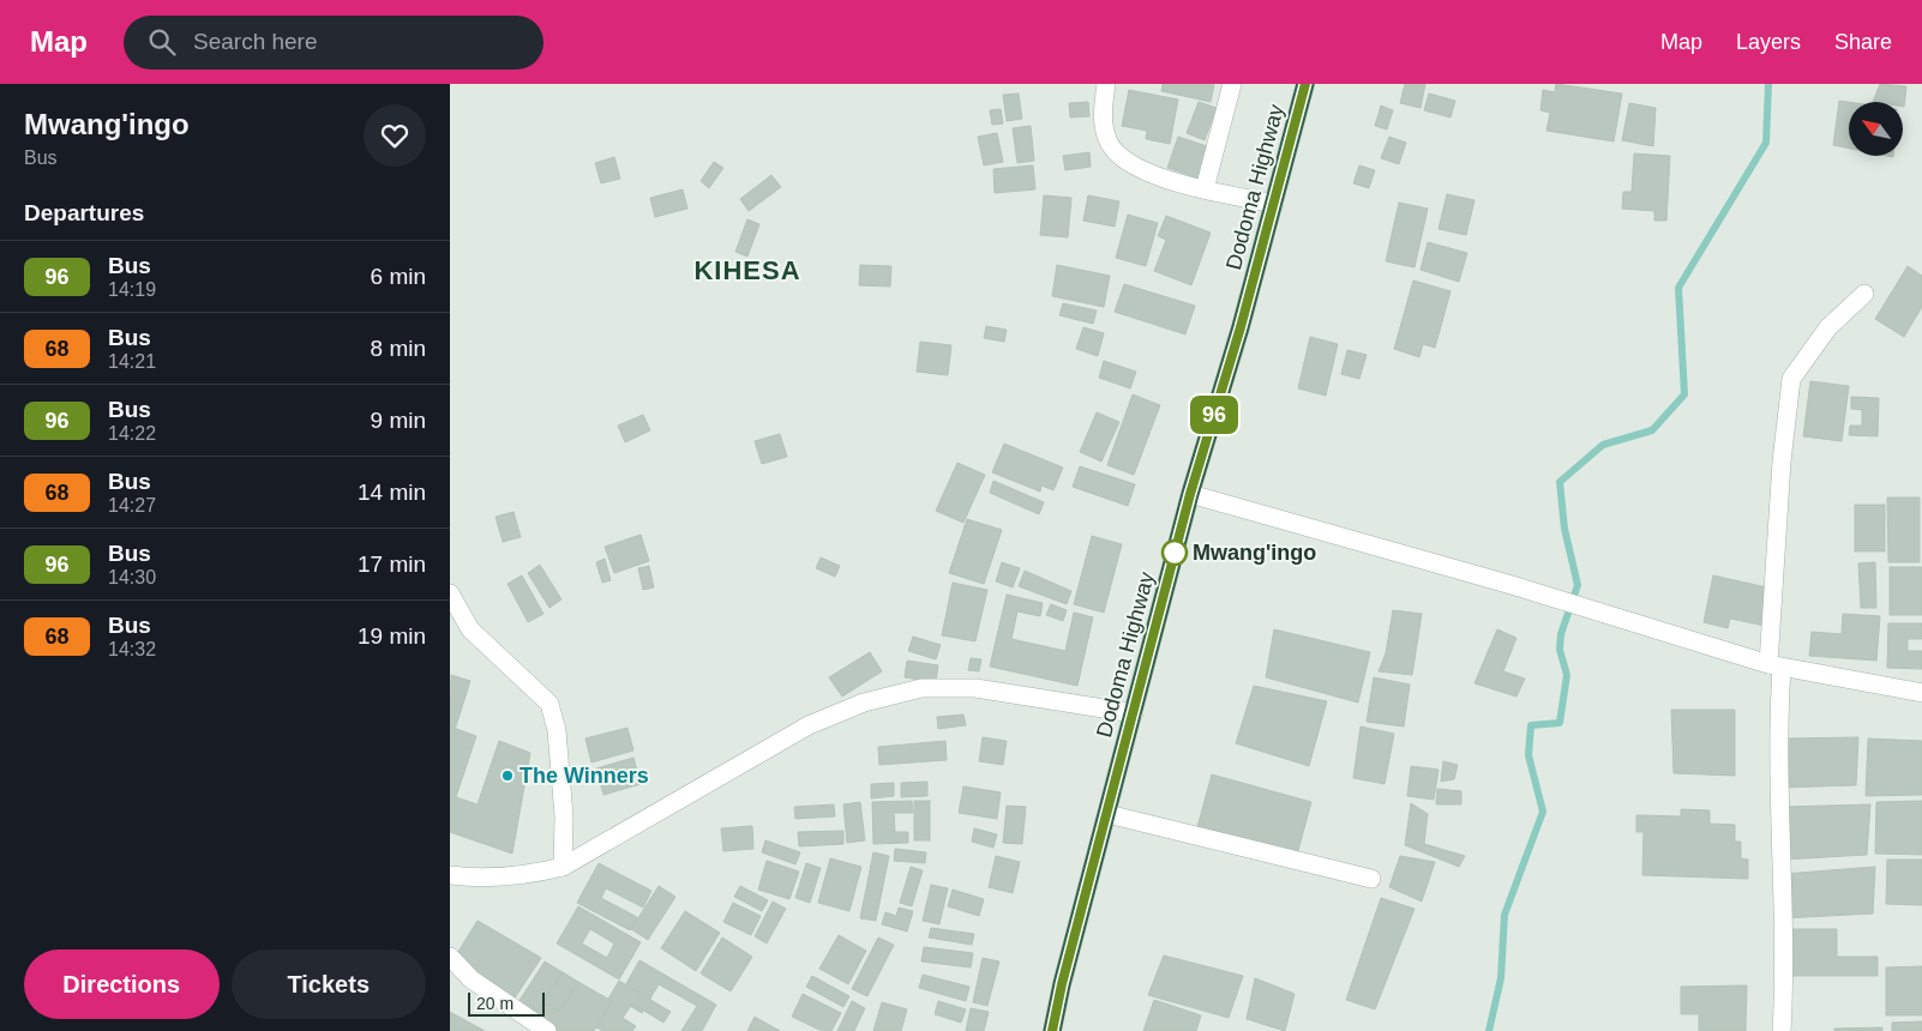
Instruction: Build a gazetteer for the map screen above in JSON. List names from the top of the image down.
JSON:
{
  "streets": {
    "highway": ["Dodoma Highway"]
  },
  "districts": ["KIHESA"],
  "places": ["Mwang'ingo", "The Winners"],
  "lines": ["bus line 96"],
  "scale_bar": "20 m",
  "north": "top left",
  "page": {
    "header": "Map",
    "search": "Search here",
    "nav": ["Map", "Layers", "Share"],
    "heading": [
      ["Mwang'ingo", "Bus"],
      "Departures"
    ],
    "on_map": "96",
    "list": [
      {
        "mark": "96",
        "name": "Bus",
        "note": "14:19",
        "value": "6 min"
      },
      {
        "mark": "68",
        "name": "Bus",
        "note": "14:21",
        "value": "8 min"
      },
      {
        "mark": "96",
        "name": "Bus",
        "note": "14:22",
        "value": "9 min"
      },
      {
        "mark": "68",
        "name": "Bus",
        "note": "14:27",
        "value": "14 min"
      },
      {
        "mark": "96",
        "name": "Bus",
        "note": "14:30",
        "value": "17 min"
      },
      {
        "mark": "68",
        "name": "Bus",
        "note": "14:32",
        "value": "19 min"
      }
    ],
    "buttons": ["Directions", "Tickets"],
    "scale": "20 m"
  }
}
